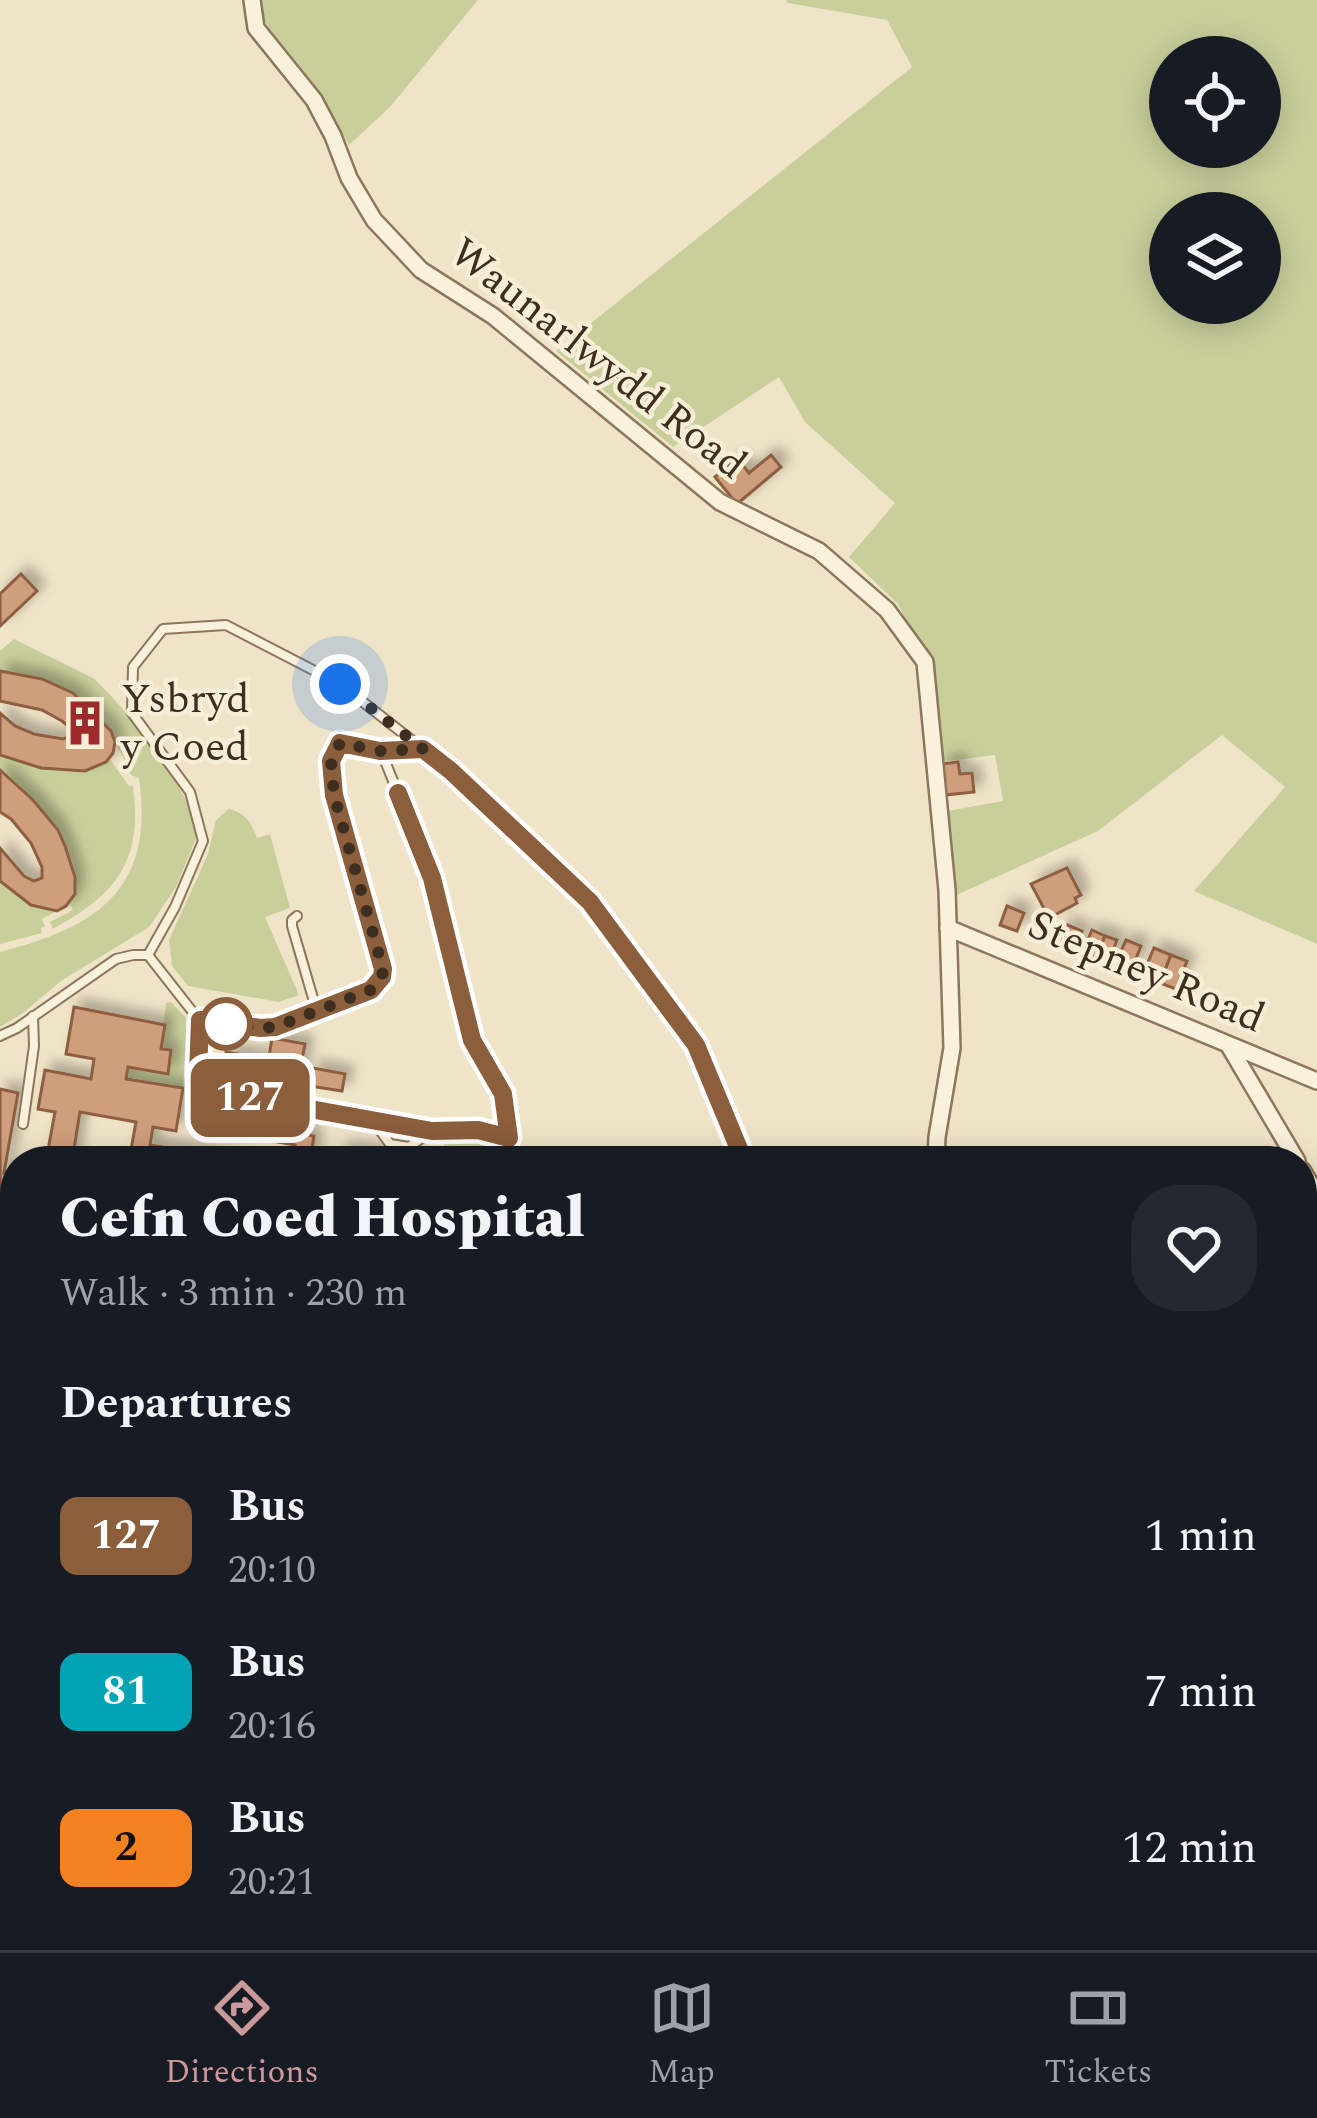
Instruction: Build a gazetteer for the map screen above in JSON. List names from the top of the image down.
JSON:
{
  "streets": {
    "street": ["Waunarlwydd Road", "Stepney Road"]
  },
  "crossings": [
    ["Waunarlwydd Road", "Stepney Road"]
  ],
  "places": {
    "building": ["Ysbryd y Coed"]
  },
  "lines": ["bus line 127"],
  "page": {
    "on_map": "127",
    "heading": [
      ["Cefn Coed Hospital", "Walk · 3 min · 230 m"],
      "Departures"
    ],
    "list": [
      {
        "mark": "127",
        "name": "Bus",
        "note": "20:10",
        "value": "1 min"
      },
      {
        "mark": "81",
        "name": "Bus",
        "note": "20:16",
        "value": "7 min"
      },
      {
        "mark": "2",
        "name": "Bus",
        "note": "20:21",
        "value": "12 min"
      }
    ],
    "tabs": ["Directions", "Map", "Tickets"]
  }
}
